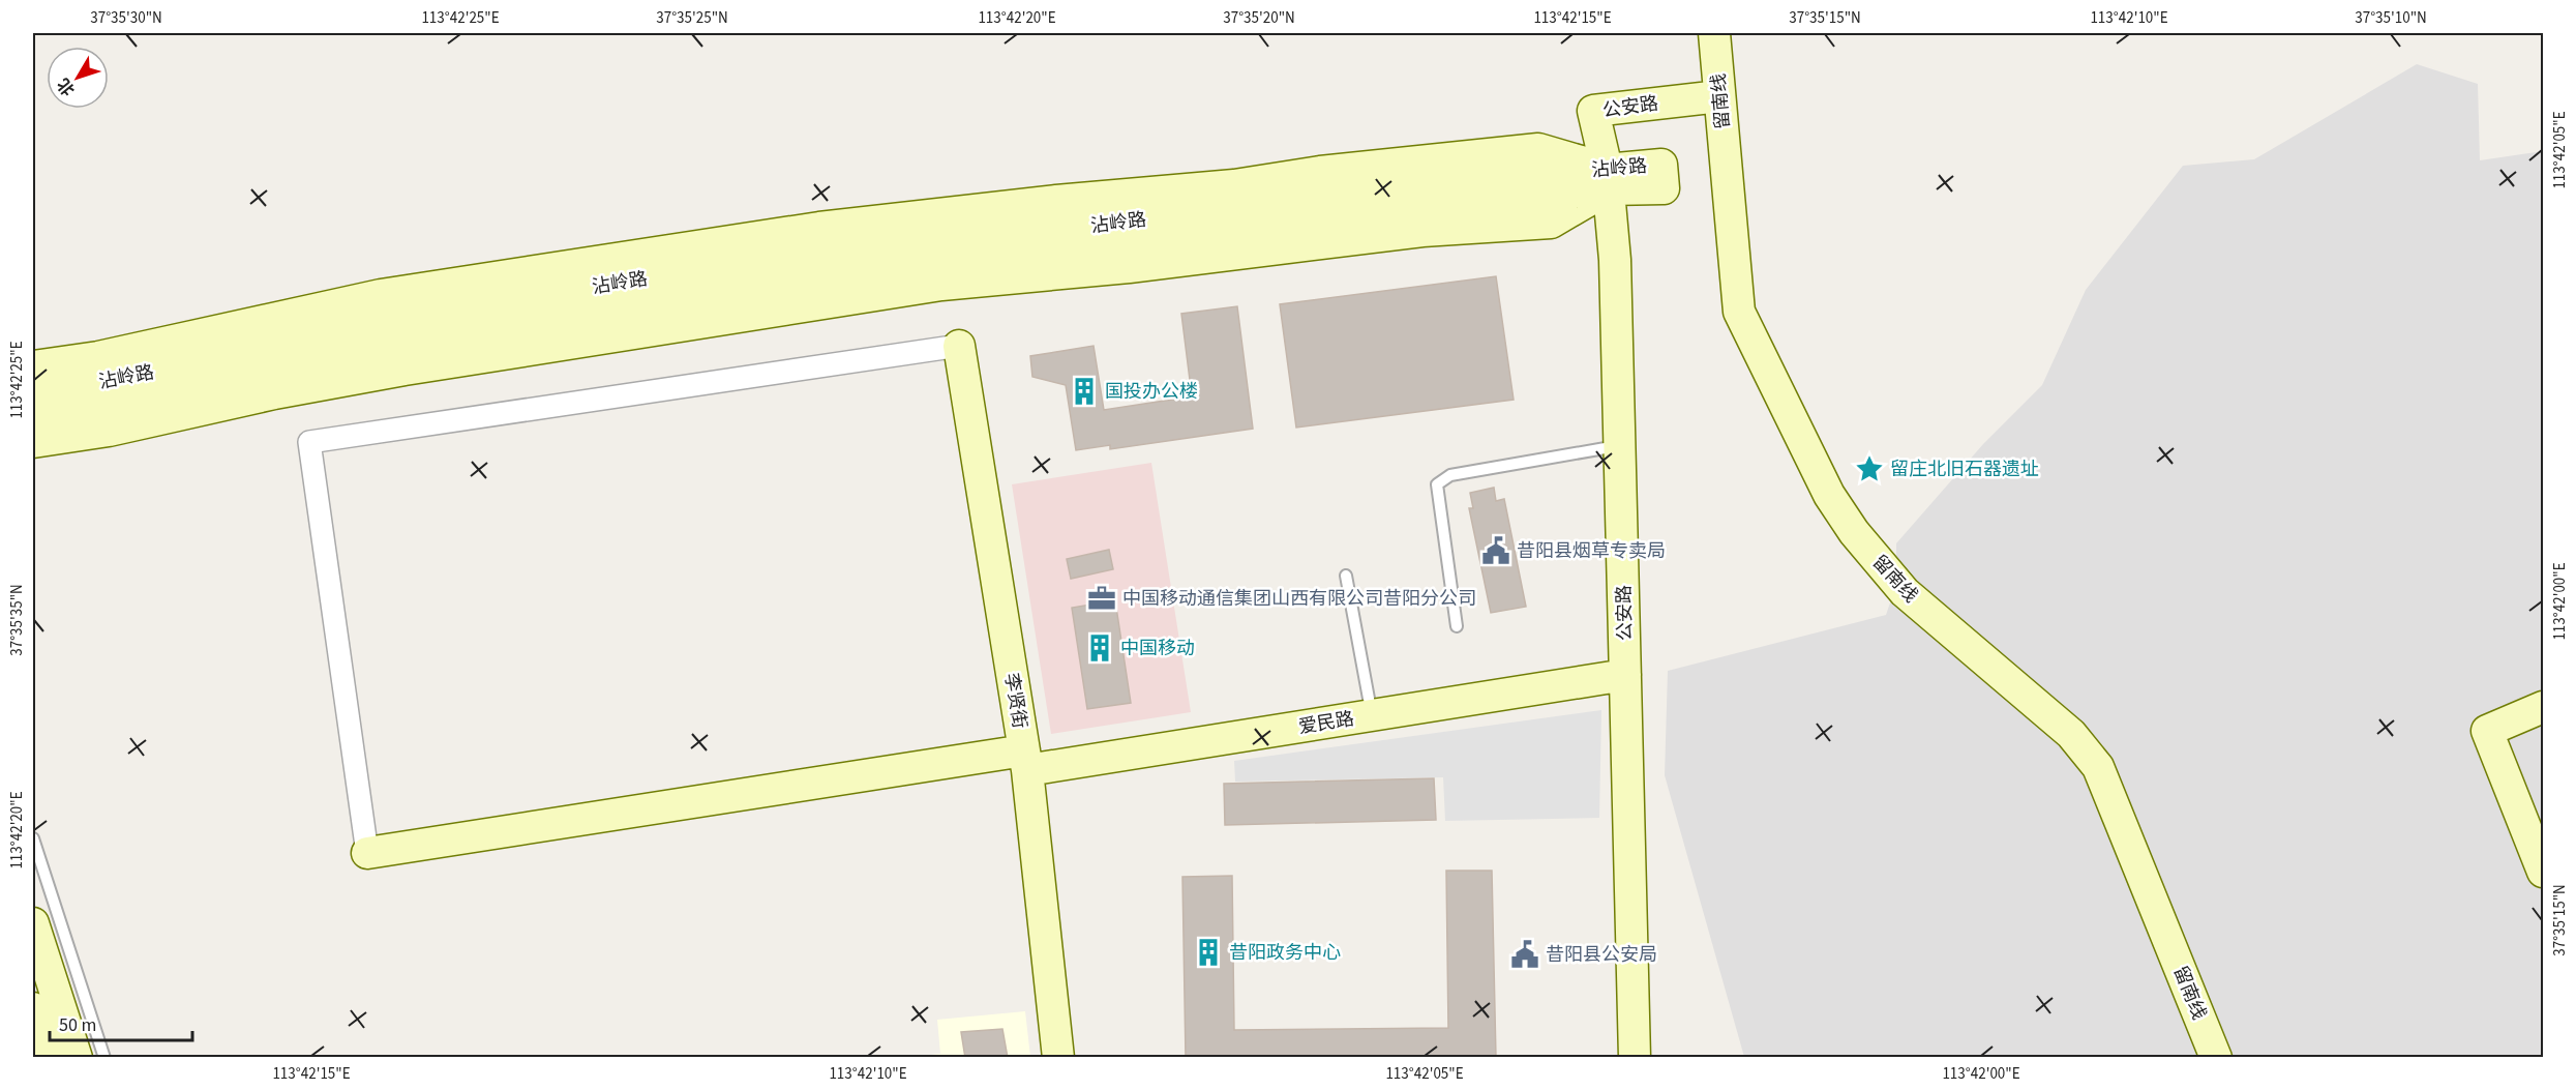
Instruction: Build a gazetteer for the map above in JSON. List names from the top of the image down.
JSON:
{
  "streets": {
    "street": [
      "留南线",
      "公安路",
      "沾岭路",
      "李贤街",
      "爱民路"
    ]
  },
  "crossings": [
    ["留南线", "公安路"],
    ["公安路", "沾岭路"],
    ["公安路", "爱民路"],
    ["李贤街", "爱民路"]
  ],
  "places": {
    "building": ["国投办公楼", "中国移动", "昔阳政务中心"],
    "place": ["留庄北旧石器遗址"],
    "public building": ["昔阳县烟草专卖局", "昔阳县公安局"],
    "office": ["中国移动通信集团山西有限公司昔阳分公司"]
  },
  "scale_bar": "50 m",
  "north": "bottom left",
  "coordinates": [
    "37°35'30\"N",
    "113°42'25\"E",
    "37°35'25\"N",
    "113°42'20\"E",
    "37°35'20\"N",
    "113°42'15\"E",
    "37°35'15\"N",
    "113°42'10\"E",
    "37°35'10\"N",
    "113°42'05\"E",
    "113°42'00\"E",
    "37°35'35\"N"
  ]
}
